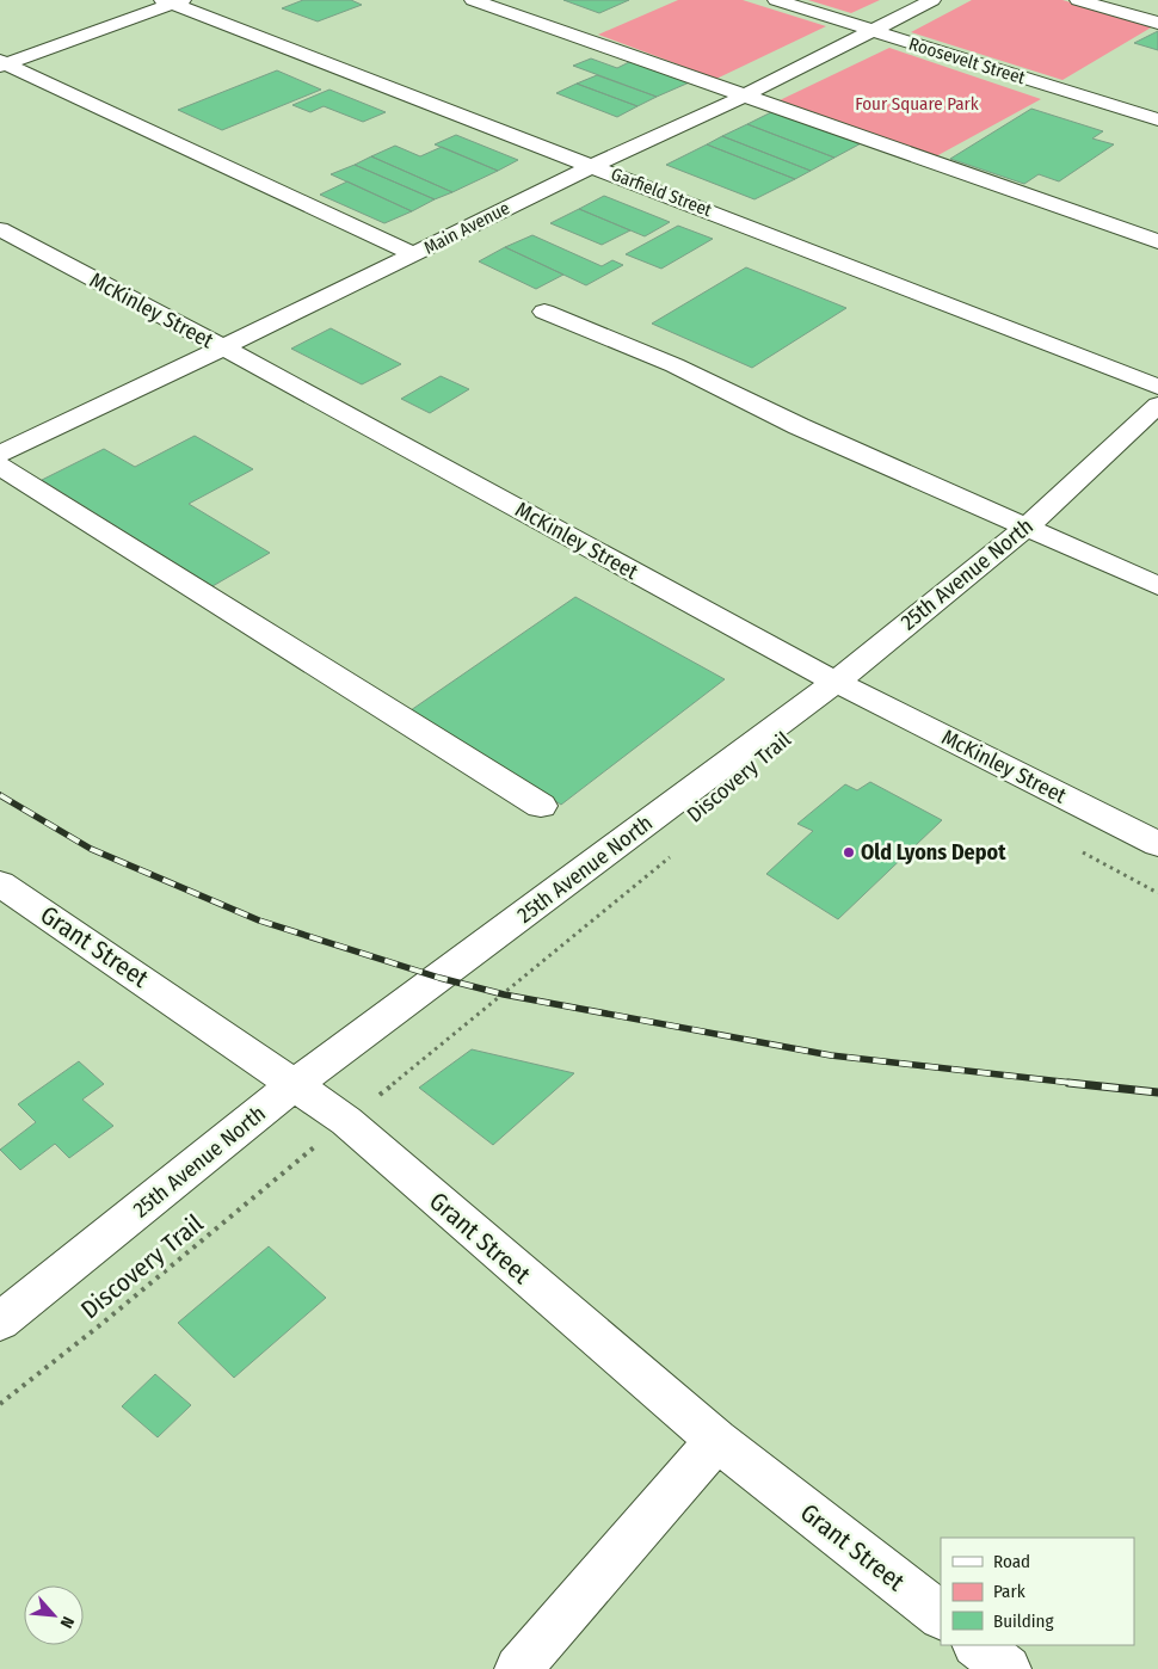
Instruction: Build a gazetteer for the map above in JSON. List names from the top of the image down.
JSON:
{
  "streets": {
    "street": [
      "Roosevelt Street",
      "Garfield Street",
      "Main Avenue",
      "McKinley Street",
      "25th Avenue North",
      "Grant Street"
    ],
    "path": ["Discovery Trail"]
  },
  "crossings": [
    ["Roosevelt Street", "Main Avenue"],
    ["Garfield Street", "Main Avenue"],
    ["Main Avenue", "McKinley Street"],
    ["McKinley Street", "25th Avenue North"],
    ["25th Avenue North", "Grant Street"]
  ],
  "parks": ["Four Square Park"],
  "places": ["Old Lyons Depot"],
  "legend": ["Road", "Park", "Building"],
  "north": "bottom right"
}
